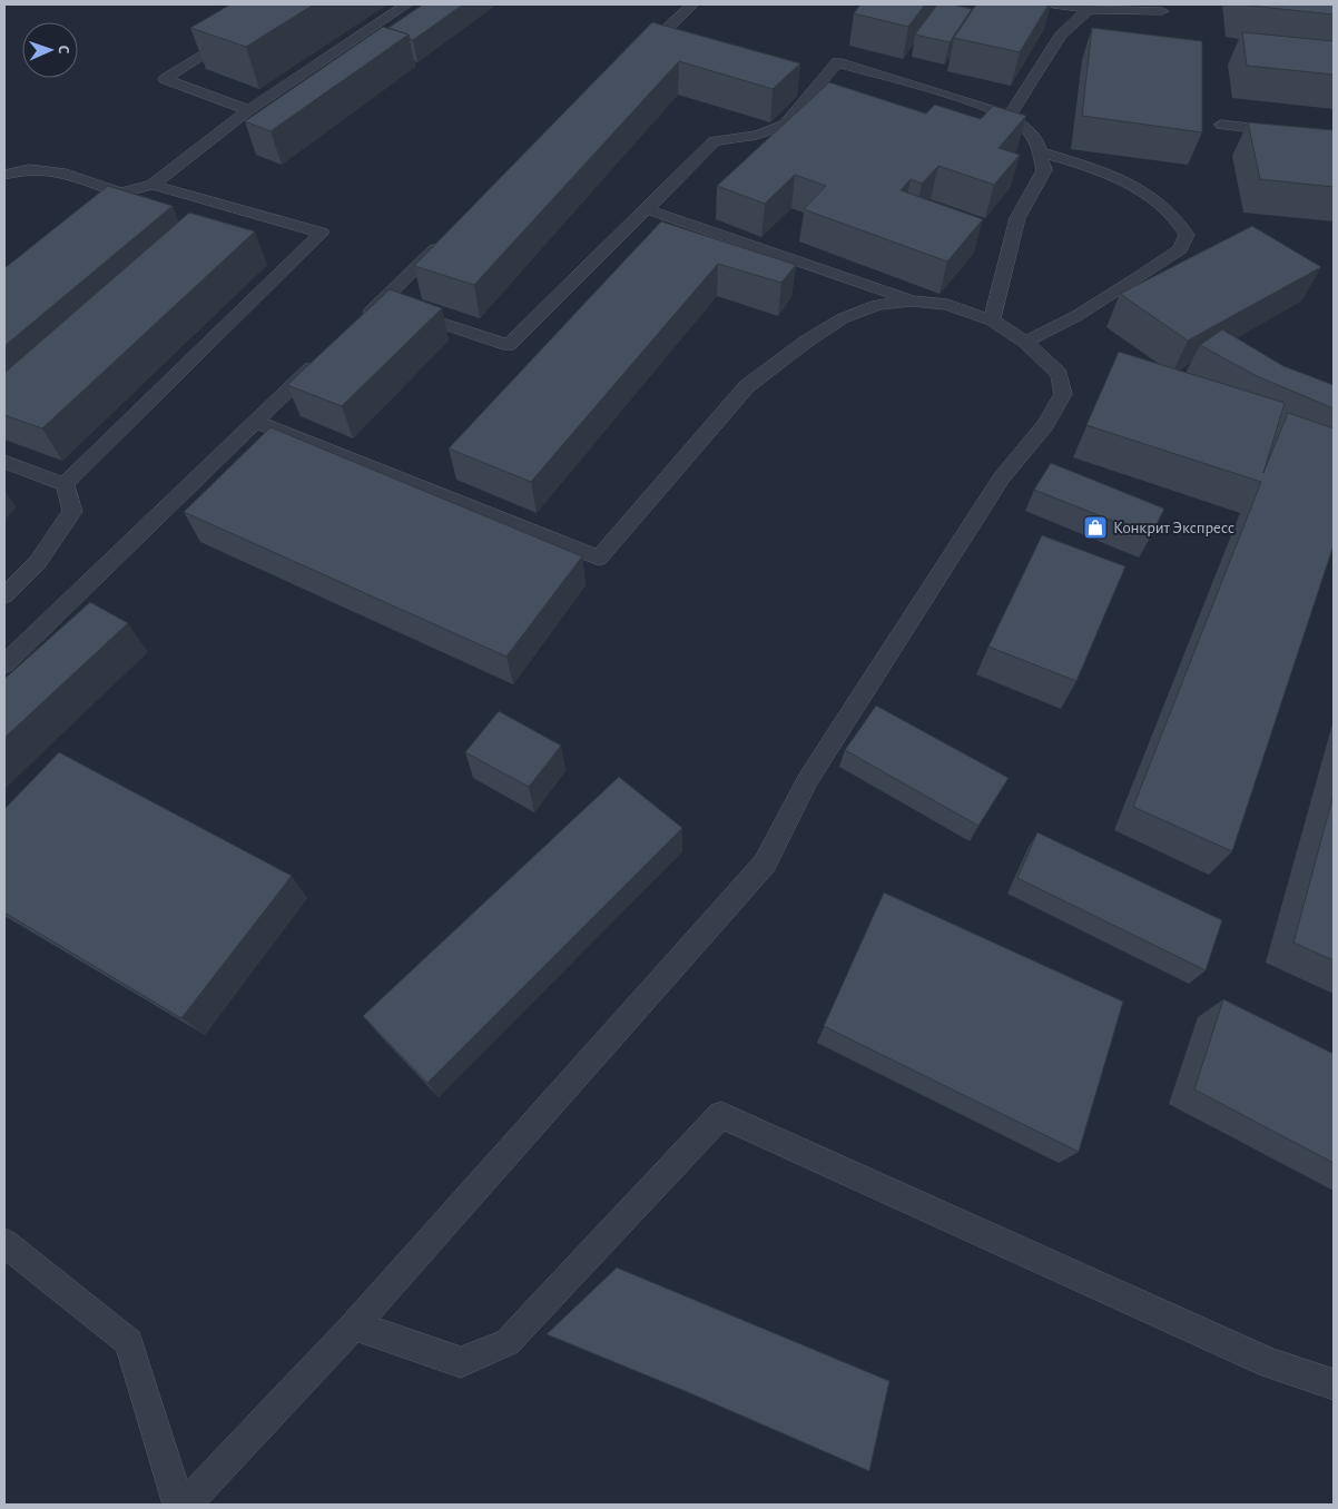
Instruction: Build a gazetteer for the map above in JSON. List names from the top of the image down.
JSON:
{
  "places": {
    "shop": ["Конкрит Экспресс"]
  },
  "north": "right"
}
